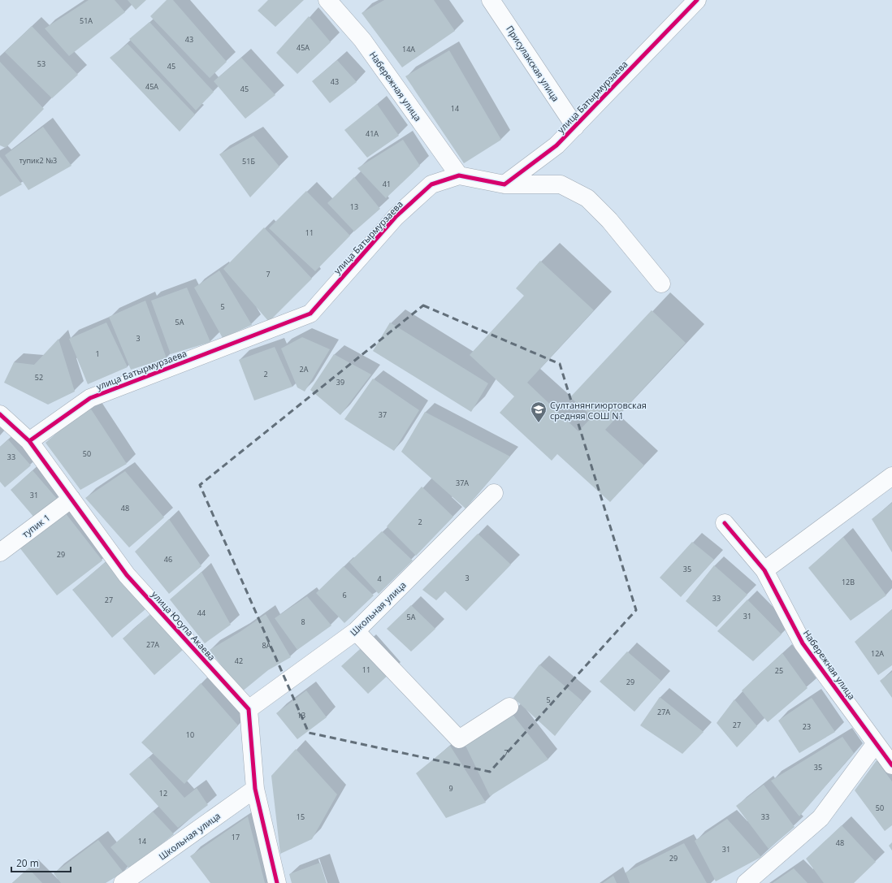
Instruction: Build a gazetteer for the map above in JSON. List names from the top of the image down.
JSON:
{
  "streets": {
    "street": [
      "Присулакская улица",
      "Набережная улица",
      "улица Батырмурзаева",
      "тупик 1",
      "Школьная улица",
      "улица Юсупа Акаева"
    ]
  },
  "crossings": [
    ["Присулакская улица", "улица Батырмурзаева"],
    ["Набережная улица", "улица Батырмурзаева"],
    ["улица Батырмурзаева", "улица Юсупа Акаева"],
    ["тупик 1", "улица Юсупа Акаева"],
    ["Школьная улица", "улица Юсупа Акаева"]
  ],
  "places": {
    "school or university": ["Султанянгиюртовская средняя СОШ N1"]
  },
  "house_numbers": [
    "51А",
    "43",
    "45А",
    "14А",
    "53",
    "45",
    "43",
    "45А",
    "45",
    "14",
    "41А",
    "тупик2 №3",
    "51Б",
    "41",
    "13",
    "11",
    "7",
    "5",
    "5А",
    "3",
    "1",
    "2А",
    "2",
    "52",
    "39",
    "37",
    "50",
    "33",
    "37А",
    "31",
    "48",
    "2",
    "29",
    "46",
    "35",
    "3",
    "4",
    "12В",
    "6",
    "33",
    "27",
    "44",
    "31",
    "5А",
    "8",
    "27А",
    "8А",
    "12А",
    "42",
    "11",
    "25",
    "29",
    "5",
    "27А",
    "13",
    "27",
    "23",
    "10",
    "7",
    "35",
    "9",
    "12",
    "50",
    "15",
    "33",
    "17",
    "14",
    "48",
    "31",
    "29"
  ],
  "scale_bar": "20 m"
}
